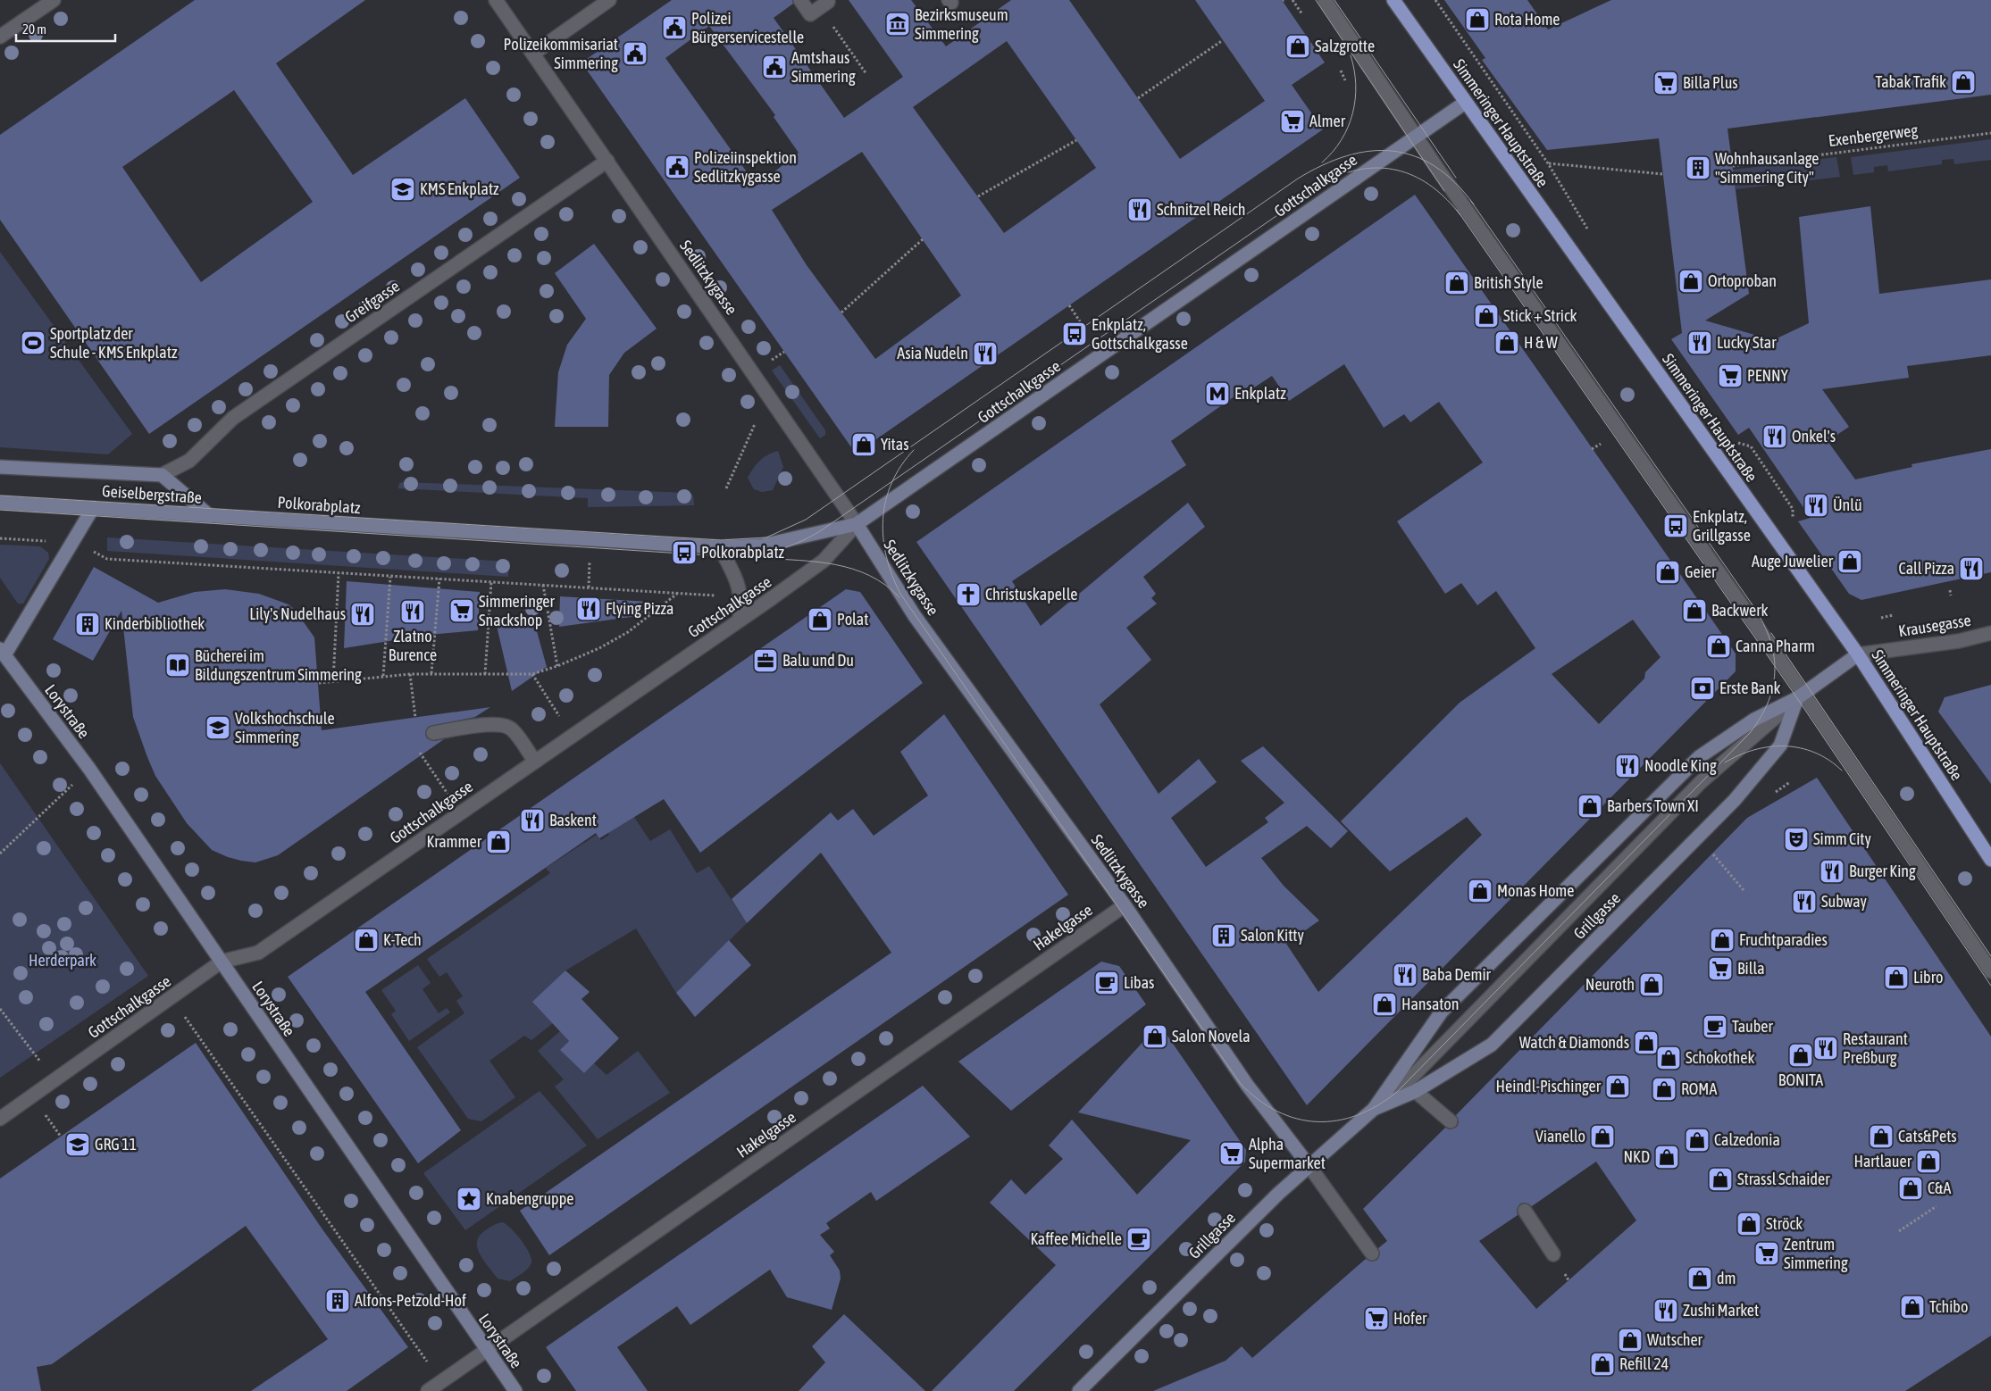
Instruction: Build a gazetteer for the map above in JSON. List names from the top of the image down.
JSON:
{
  "streets": {
    "main road": [
      "Simmeringer Hauptstraße",
      "Gottschalkgasse",
      "Sedlitzkygasse",
      "Geiselbergstraße",
      "Polkorabplatz",
      "Lorystraße",
      "Grillgasse"
    ],
    "street": ["Greifgasse", "Krausegasse", "Hakelgasse"],
    "path": ["Exenbergerweg"]
  },
  "crossings": [
    ["Simmeringer Hauptstraße", "Gottschalkgasse"],
    ["Simmeringer Hauptstraße", "Krausegasse"],
    ["Simmeringer Hauptstraße", "Grillgasse"],
    ["Gottschalkgasse", "Sedlitzkygasse"],
    ["Gottschalkgasse", "Polkorabplatz"],
    ["Gottschalkgasse", "Lorystraße"],
    ["Sedlitzkygasse", "Greifgasse"],
    ["Sedlitzkygasse", "Polkorabplatz"],
    ["Sedlitzkygasse", "Grillgasse"],
    ["Sedlitzkygasse", "Hakelgasse"],
    ["Greifgasse", "Geiselbergstraße"],
    ["Geiselbergstraße", "Polkorabplatz"],
    ["Krausegasse", "Grillgasse"],
    ["Lorystraße", "Hakelgasse"]
  ],
  "parks": ["Herderpark"],
  "places": {
    "shop": [
      "Rota Home",
      "Salzgrotte",
      "Tabak Trafik",
      "Ortoproban",
      "British Style",
      "Stick + Strick",
      "H & W",
      "Yitas",
      "Auge Juwelier",
      "Geier",
      "Backwerk",
      "Polat",
      "Canna Pharm",
      "Barbers Town XI",
      "Krammer",
      "Monas Home",
      "K-Tech",
      "Fruchtparadies",
      "Libro",
      "Neuroth",
      "Hansaton",
      "Salon Novela",
      "Watch & Diamonds",
      "BONITA",
      "Schokothek",
      "Heindl-Pischinger",
      "ROMA",
      "Vianello",
      "Cats&Pets",
      "Calzedonia",
      "NKD",
      "Hartlauer",
      "Strassl Schaider",
      "C&A",
      "Ströck",
      "dm",
      "Tchibo",
      "Wutscher",
      "Refill 24"
    ],
    "museum": ["Bezirksmuseum Simmering"],
    "public building": [
      "Polizei Bürgerservicestelle",
      "Polizeikommisariat Simmering",
      "Amtshaus Simmering",
      "Polizeiinspektion Sedlitzkygasse"
    ],
    "supermarket": [
      "Billa Plus",
      "Almer",
      "PENNY",
      "Simmeringer Snackshop",
      "Billa",
      "Alpha Supermarket",
      "Zentrum Simmering",
      "Hofer"
    ],
    "building": [
      "Wohnhausanlage \"Simmering City\"",
      "Kinderbibliothek",
      "Salon Kitty",
      "Alfons-Petzold-Hof"
    ],
    "school or university": ["KMS Enkplatz", "Volkshochschule Simmering", "GRG 11"],
    "restaurant": [
      "Schnitzel Reich",
      "Lucky Star",
      "Asia Nudeln",
      "Onkel's",
      "Ünlü",
      "Call Pizza",
      "Flying Pizza",
      "Zlatno Burence",
      "Lily's Nudelhaus",
      "Noodle King",
      "Baskent",
      "Burger King",
      "Subway",
      "Baba Demir",
      "Restaurant Preßburg",
      "Zushi Market"
    ],
    "bus stop": ["Enkplatz, Gottschalkgasse", "Enkplatz, Grillgasse", "Polkorabplatz"],
    "sports": ["Sportplatz der Schule - KMS Enkplatz"],
    "metro station": ["Enkplatz"],
    "church": ["Christuskapelle"],
    "office": ["Balu und Du"],
    "library": ["Bücherei im Bildungszentrum Simmering"],
    "bank": ["Erste Bank"],
    "theatre": ["Simm City"],
    "cafe": ["Libas", "Tauber", "Kaffee Michelle"],
    "place": ["Knabengruppe"]
  },
  "scale_bar": "20 m"
}
